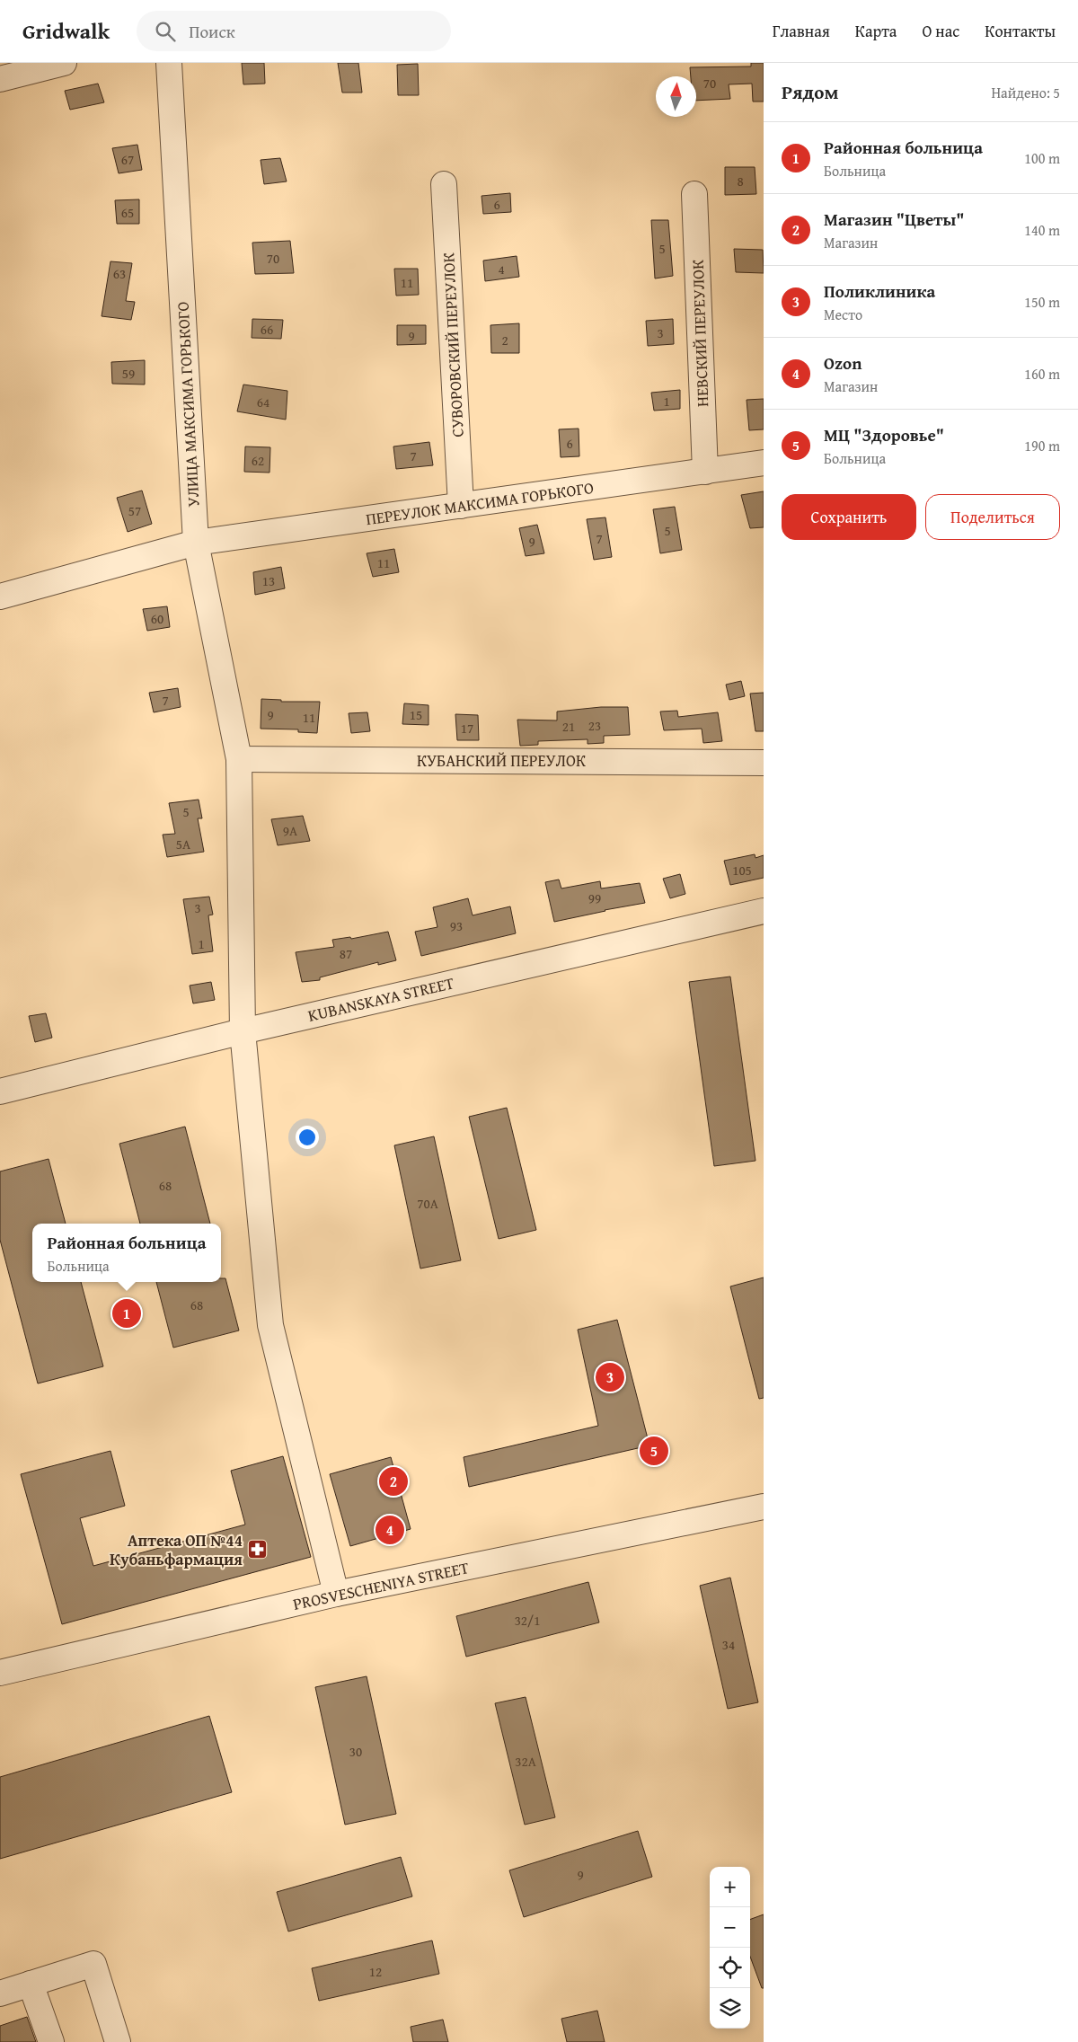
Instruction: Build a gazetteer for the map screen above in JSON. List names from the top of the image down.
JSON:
{
  "streets": {
    "street": [
      "НЕВСКИЙ ПЕРЕУЛОК",
      "СУВОРОВСКИЙ ПЕРЕУЛОК",
      "УЛИЦА МАКСИМА ГОРЬКОГО",
      "ПЕРЕУЛОК МАКСИМА ГОРЬКОГО",
      "КУБАНСКИЙ ПЕРЕУЛОК",
      "KUBANSKAYA STREET",
      "PROSVESCHENIYA STREET"
    ]
  },
  "crossings": [
    ["НЕВСКИЙ ПЕРЕУЛОК", "ПЕРЕУЛОК МАКСИМА ГОРЬКОГО"],
    ["СУВОРОВСКИЙ ПЕРЕУЛОК", "ПЕРЕУЛОК МАКСИМА ГОРЬКОГО"],
    ["УЛИЦА МАКСИМА ГОРЬКОГО", "ПЕРЕУЛОК МАКСИМА ГОРЬКОГО"]
  ],
  "places": {
    "pharmacy": ["Аптека ОП №44 Кубаньфармация"]
  },
  "house_numbers": [
    "70",
    "67",
    "8",
    "6",
    "65",
    "5",
    "70",
    "4",
    "63",
    "11",
    "66",
    "3",
    "9",
    "2",
    "59",
    "1",
    "64",
    "6",
    "7",
    "62",
    "57",
    "5",
    "7",
    "9",
    "11",
    "13",
    "60",
    "7",
    "9",
    "15",
    "11",
    "23",
    "21",
    "17",
    "5",
    "9А",
    "5А",
    "105",
    "99",
    "3",
    "93",
    "1",
    "87",
    "68",
    "70А",
    "68",
    "32/1",
    "34",
    "30",
    "32А",
    "9",
    "12"
  ],
  "north": "top",
  "page": {
    "header": "Gridwalk",
    "search": "Поиск",
    "nav": [
      "Главная",
      "Карта",
      "О нас",
      "Контакты"
    ],
    "heading": ["Рядом", "Найдено: 5"],
    "list": [
      {
        "mark": "1",
        "name": "Районная больница",
        "note": "Больница",
        "value": "100 m"
      },
      {
        "mark": "2",
        "name": "Магазин \"Цветы\"",
        "note": "Магазин",
        "value": "140 m"
      },
      {
        "mark": "3",
        "name": "Поликлиника",
        "note": "Место",
        "value": "150 m"
      },
      {
        "mark": "4",
        "name": "Ozon",
        "note": "Магазин",
        "value": "160 m"
      },
      {
        "mark": "5",
        "name": "МЦ \"Здоровье\"",
        "note": "Больница",
        "value": "190 m"
      }
    ],
    "buttons": ["Сохранить", "Поделиться"],
    "popup": ["Районная больница", "Больница"],
    "pins": [
      "1",
      "3",
      "5",
      "2",
      "4"
    ],
    "map_buttons": ["+", "−"]
  }
}
